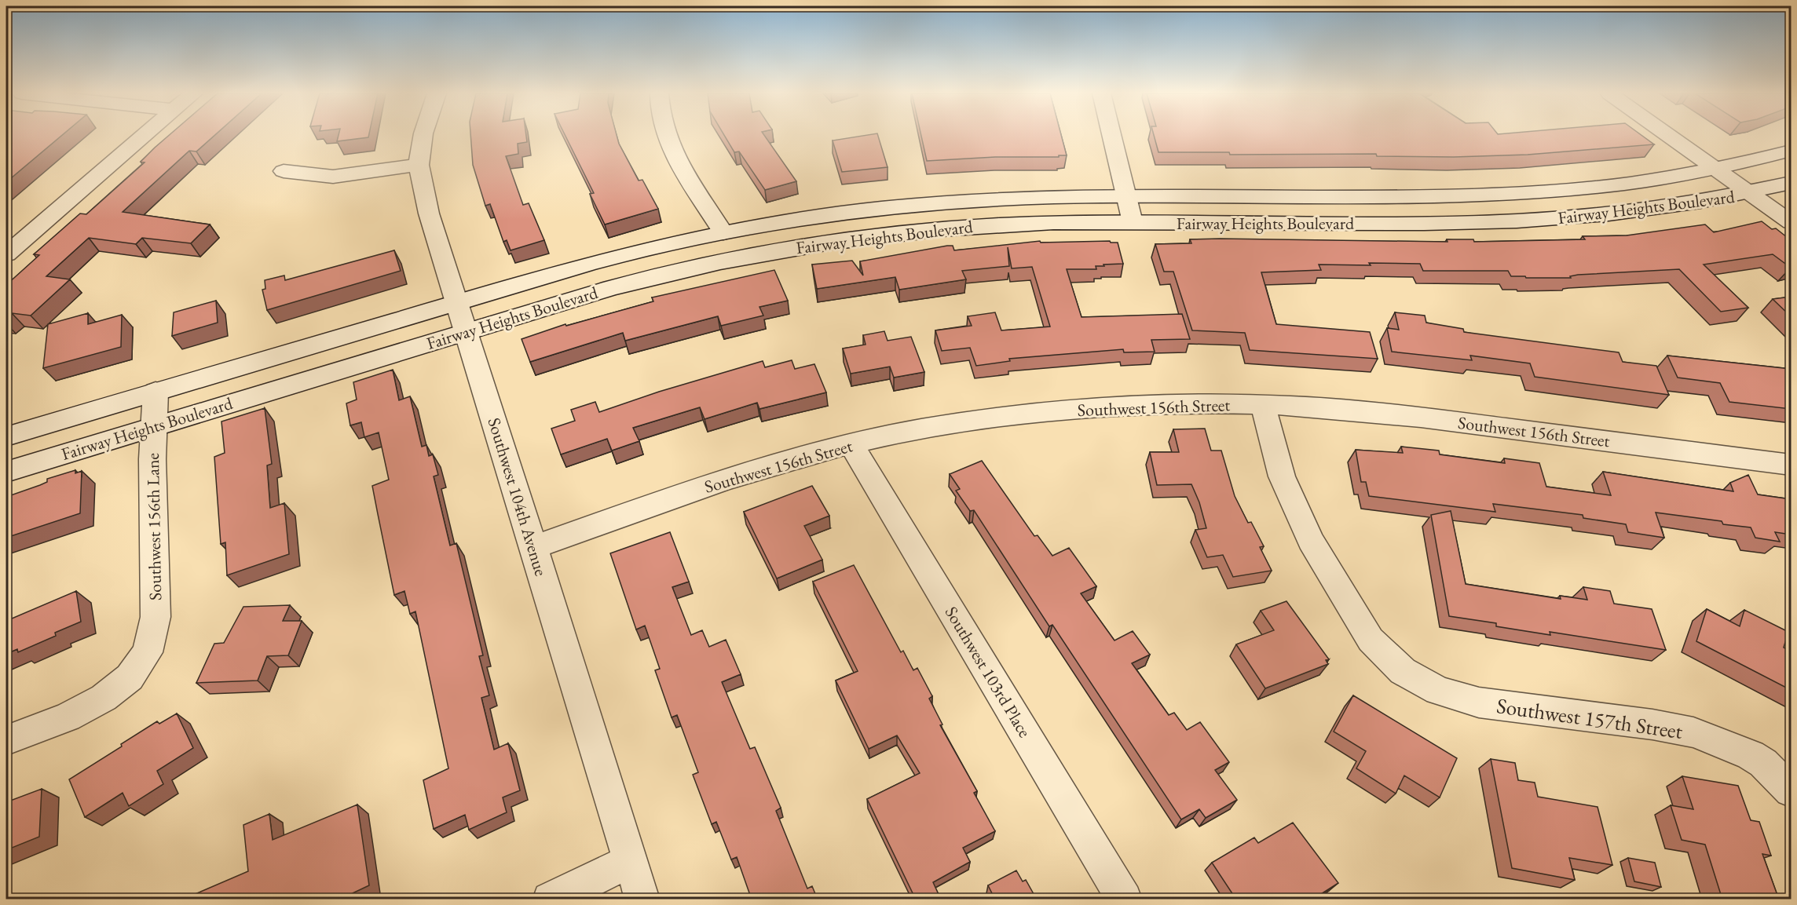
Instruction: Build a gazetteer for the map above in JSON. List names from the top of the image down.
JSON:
{
  "streets": {
    "street": [
      "Fairway Heights Boulevard",
      "Southwest 156th Street",
      "Southwest 104th Avenue",
      "Southwest 156th Lane",
      "Southwest 103rd Place",
      "Southwest 157th Street"
    ]
  },
  "crossings": [
    ["Fairway Heights Boulevard", "Southwest 104th Avenue"],
    ["Fairway Heights Boulevard", "Southwest 156th Lane"],
    ["Southwest 156th Street", "Southwest 104th Avenue"],
    ["Southwest 156th Street", "Southwest 103rd Place"],
    ["Southwest 156th Street", "Southwest 157th Street"]
  ]
}
